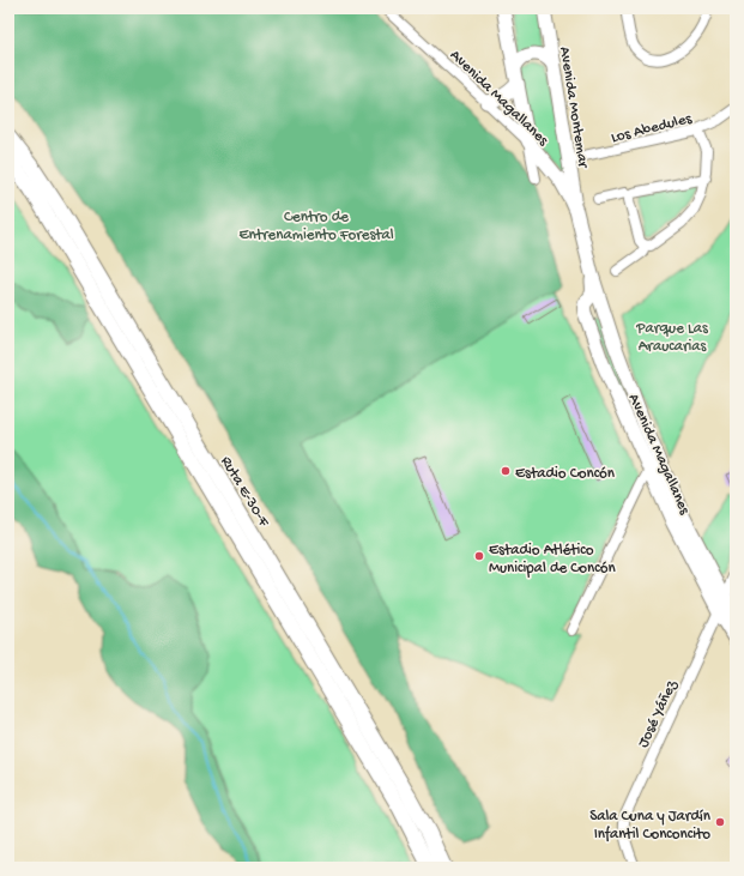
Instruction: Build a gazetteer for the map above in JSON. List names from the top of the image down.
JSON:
{
  "streets": {
    "highway": ["Ruta E-30-F"],
    "main road": ["Avenida Magallanes", "Avenida Montemar"],
    "street": ["Los Abedules", "José Yáñez"]
  },
  "crossings": [
    ["Avenida Magallanes", "Avenida Montemar"],
    ["Avenida Magallanes", "José Yáñez"],
    ["Avenida Montemar", "Los Abedules"]
  ],
  "parks": ["Centro de Entrenamiento Forestal", "Parque Las Araucarias"],
  "places": ["Estadio Concón", "Estadio Atlético Municipal de Concón", "Sala Cuna y Jardín Infantil Conconcito"]
}
